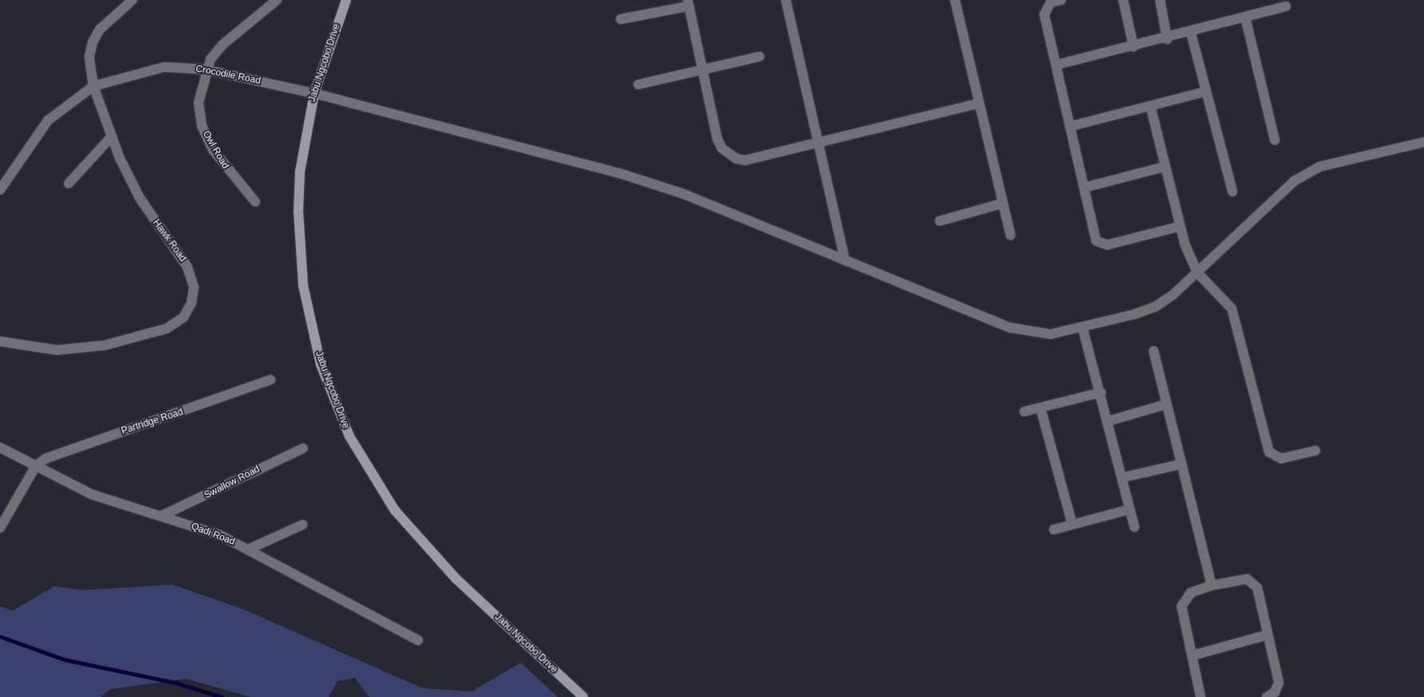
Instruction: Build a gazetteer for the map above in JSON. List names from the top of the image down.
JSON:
{
  "streets": {
    "main road": ["Jabu Ngcobo Drive"],
    "street": [
      "Crocodile Road",
      "Owl Road",
      "Hawk Road",
      "Partridge Road",
      "Swallow Road",
      "Qadi Road"
    ]
  },
  "crossings": [
    ["Jabu Ngcobo Drive", "Crocodile Road"],
    ["Crocodile Road", "Owl Road"],
    ["Crocodile Road", "Hawk Road"],
    ["Partridge Road", "Qadi Road"],
    ["Swallow Road", "Qadi Road"]
  ]
}
